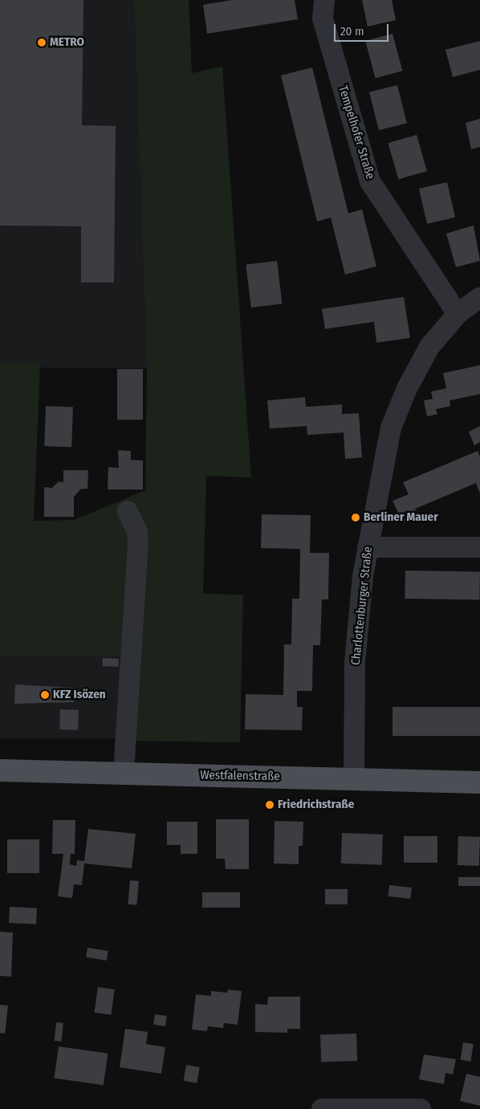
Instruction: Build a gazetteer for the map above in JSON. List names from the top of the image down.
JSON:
{
  "streets": {
    "main road": ["Westfalenstraße"],
    "street": ["Tempelhofer Straße", "Charlottenburger Straße"]
  },
  "crossings": [
    ["Tempelhofer Straße", "Charlottenburger Straße"],
    ["Charlottenburger Straße", "Westfalenstraße"]
  ],
  "places": [
    "METRO",
    "Berliner Mauer",
    "KFZ Isözen",
    "Friedrichstraße"
  ],
  "scale_bar": "20 m"
}
